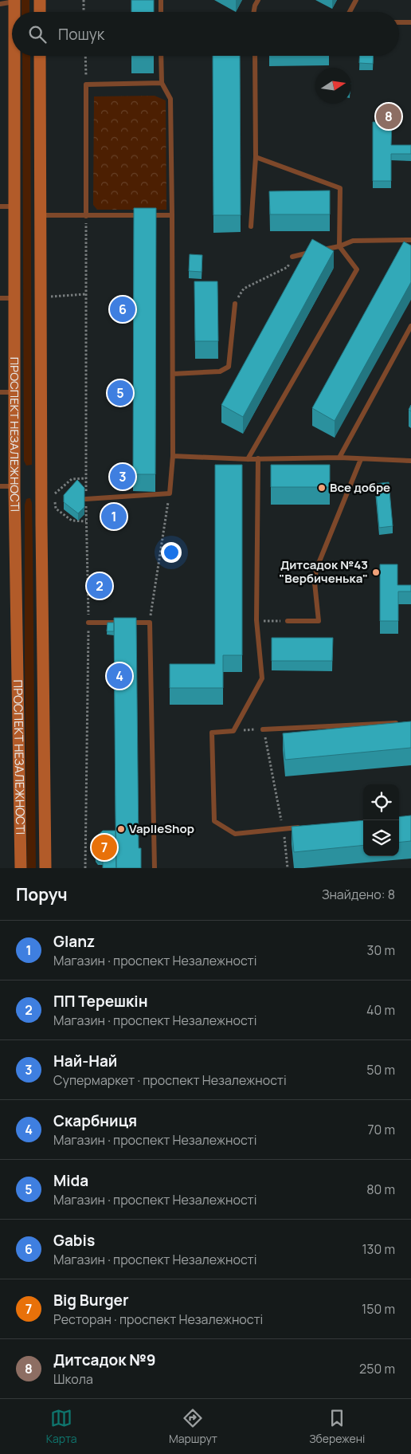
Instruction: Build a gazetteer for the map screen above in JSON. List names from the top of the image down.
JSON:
{
  "streets": {
    "main road": ["ПРОСПЕКТ НЕЗАЛЕЖНОСТІ"]
  },
  "places": ["Все добре", "Дитсадок №43 \"Вербиченька\"", "VaplleShop"],
  "north": "right",
  "page": {
    "search": "Пошук",
    "pins": [
      "8",
      "6",
      "5",
      "3",
      "1",
      "2",
      "4",
      "7"
    ],
    "heading": ["Поруч", "Знайдено: 8"],
    "list": [
      {
        "mark": "1",
        "name": "Glanz",
        "note": "Магазин · проспект Незалежності",
        "value": "30 m"
      },
      {
        "mark": "2",
        "name": "ПП Терешкін",
        "note": "Магазин · проспект Незалежності",
        "value": "40 m"
      },
      {
        "mark": "3",
        "name": "Най-Най",
        "note": "Супермаркет · проспект Незалежності",
        "value": "50 m"
      },
      {
        "mark": "4",
        "name": "Скарбниця",
        "note": "Магазин · проспект Незалежності",
        "value": "70 m"
      },
      {
        "mark": "5",
        "name": "Mida",
        "note": "Магазин · проспект Незалежності",
        "value": "80 m"
      },
      {
        "mark": "6",
        "name": "Gabis",
        "note": "Магазин · проспект Незалежності",
        "value": "130 m"
      },
      {
        "mark": "7",
        "name": "Big Burger",
        "note": "Ресторан · проспект Незалежності",
        "value": "150 m"
      },
      {
        "mark": "8",
        "name": "Дитсадок №9",
        "note": "Школа",
        "value": "250 m"
      }
    ],
    "nav": ["Карта", "Маршрут", "Збережені"]
  }
}
